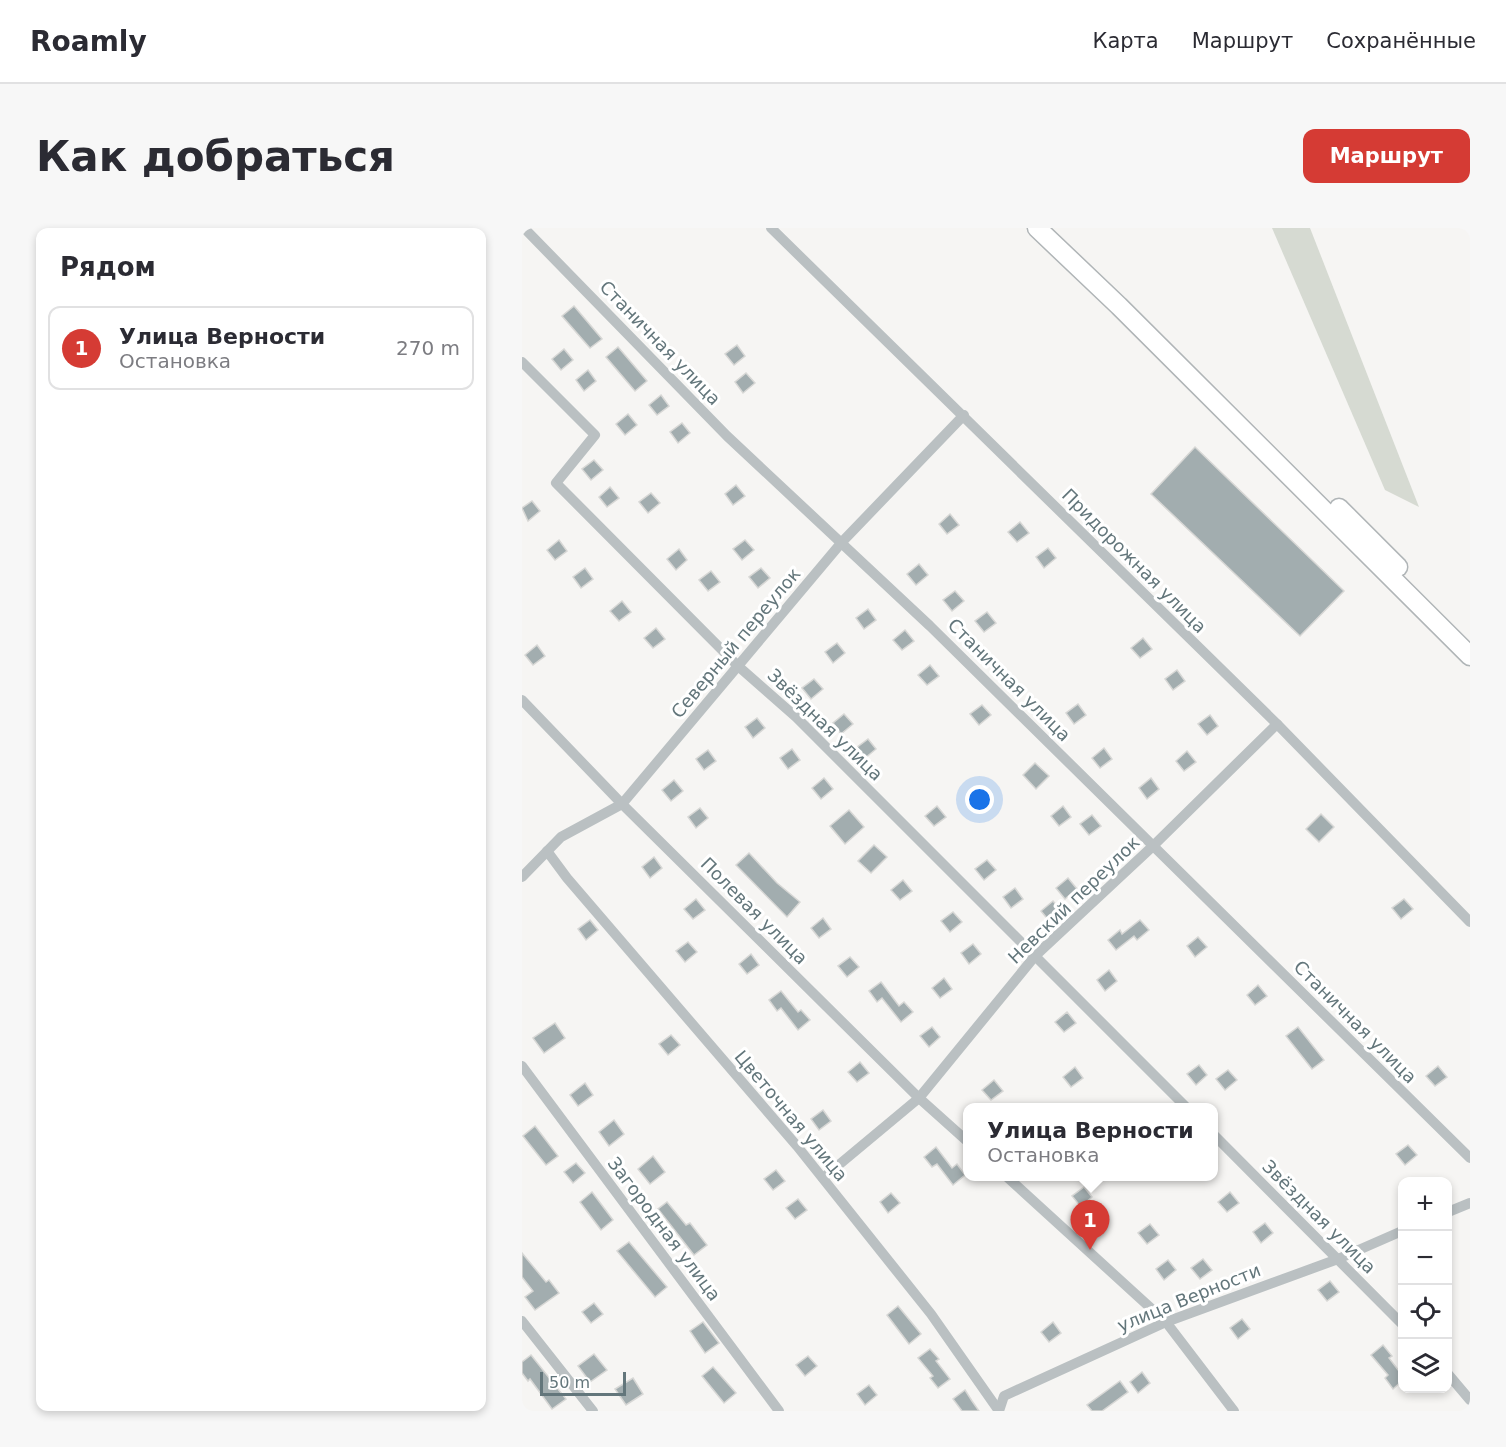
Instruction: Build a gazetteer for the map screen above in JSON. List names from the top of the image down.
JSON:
{
  "streets": {
    "street": [
      "Станичная улица",
      "Придорожная улица",
      "Северный переулок",
      "Звёздная улица",
      "Невский переулок",
      "Полевая улица",
      "Цветочная улица",
      "Загородная улица",
      "улица Верности"
    ]
  },
  "crossings": [
    ["Станичная улица", "Северный переулок"],
    ["Станичная улица", "Невский переулок"],
    ["Придорожная улица", "Северный переулок"],
    ["Придорожная улица", "Невский переулок"],
    ["Северный переулок", "Звёздная улица"],
    ["Северный переулок", "Полевая улица"],
    ["Северный переулок", "Цветочная улица"],
    ["Звёздная улица", "Невский переулок"],
    ["Звёздная улица", "улица Верности"],
    ["Невский переулок", "Полевая улица"],
    ["Невский переулок", "Цветочная улица"],
    ["Цветочная улица", "улица Верности"]
  ],
  "scale_bar": "50 m",
  "page": {
    "header": "Roamly",
    "nav": ["Карта", "Маршрут", "Сохранённые"],
    "buttons": "Маршрут",
    "title": "Как добраться",
    "heading": "Рядом",
    "list": [
      {
        "mark": "1",
        "name": "Улица Верности",
        "note": "Остановка",
        "value": "270 m"
      }
    ],
    "popup": ["Улица Верности", "Остановка"],
    "map_buttons": ["+", "−"],
    "pins": "1",
    "scale": "50 m"
  }
}
